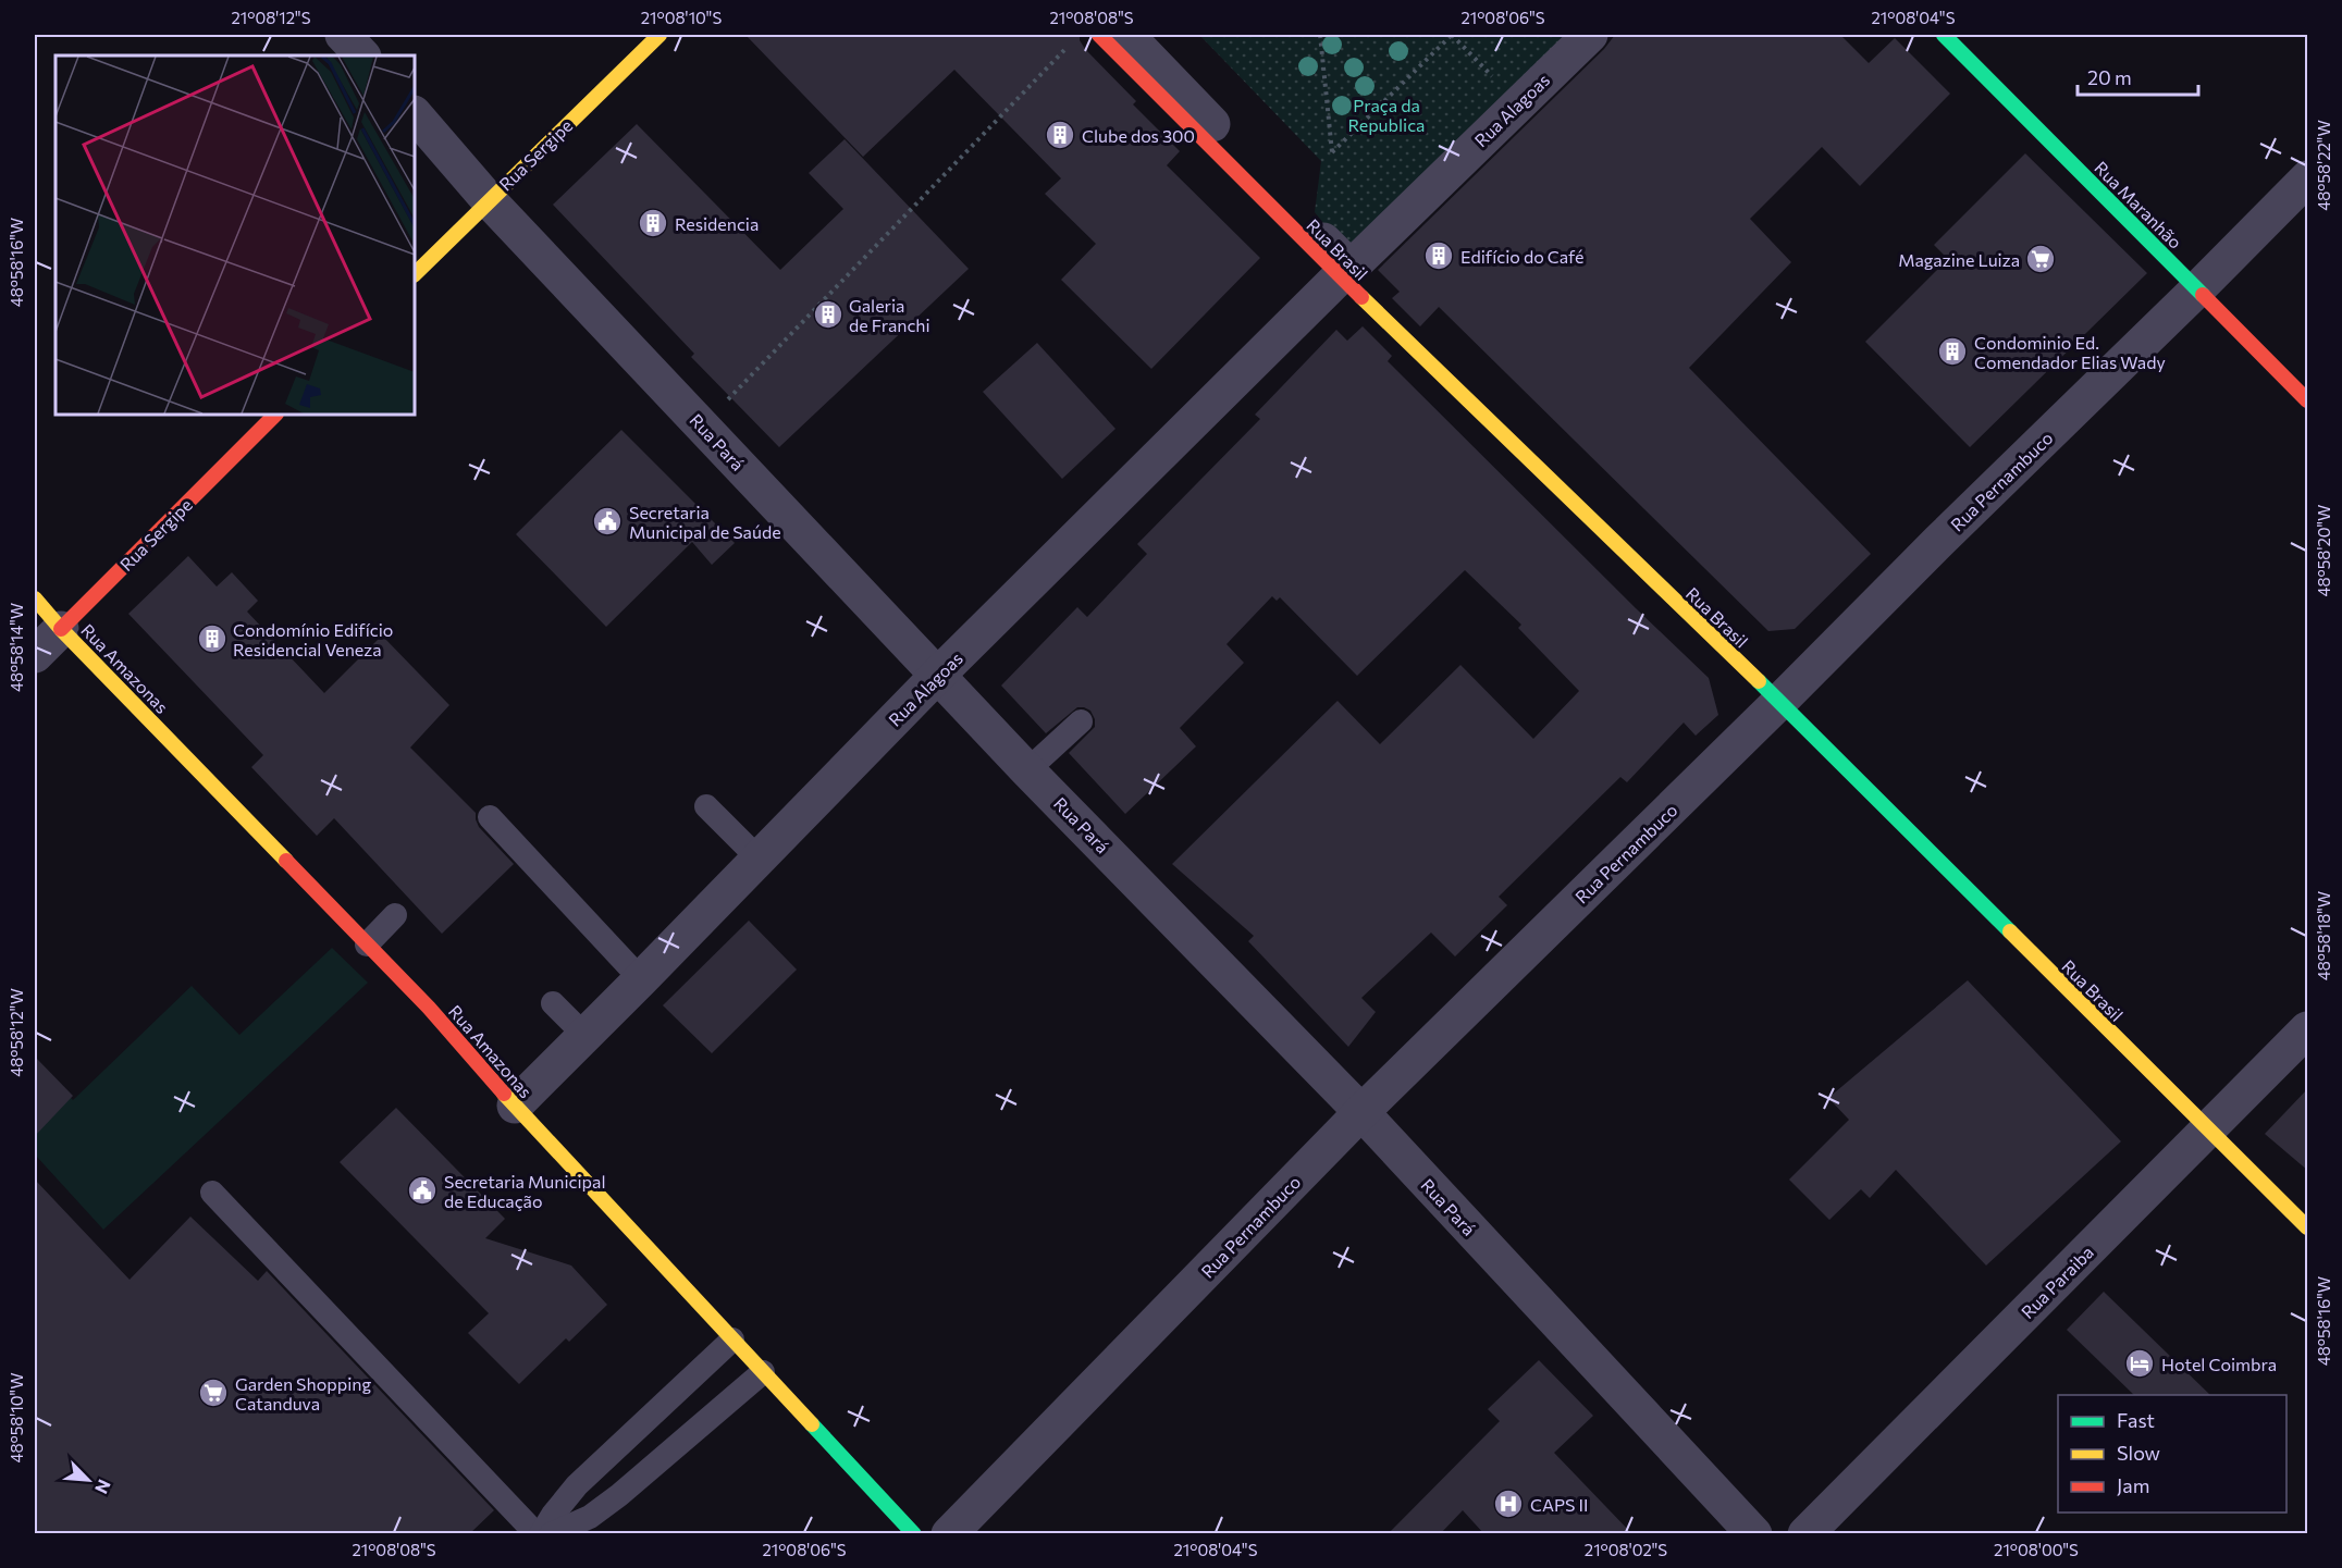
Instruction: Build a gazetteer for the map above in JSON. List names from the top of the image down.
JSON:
{
  "streets": {
    "street": [
      "Rua Alagoas",
      "Rua Sergipe",
      "Rua Maranhão",
      "Rua Brasil",
      "Rua Pará",
      "Rua Pernambuco",
      "Rua Amazonas",
      "Rua Paraiba"
    ]
  },
  "crossings": [
    ["Rua Alagoas", "Rua Brasil"],
    ["Rua Alagoas", "Rua Pará"],
    ["Rua Alagoas", "Rua Amazonas"],
    ["Rua Sergipe", "Rua Pará"],
    ["Rua Sergipe", "Rua Amazonas"],
    ["Rua Maranhão", "Rua Pernambuco"],
    ["Rua Brasil", "Rua Pernambuco"],
    ["Rua Brasil", "Rua Paraiba"],
    ["Rua Pará", "Rua Pernambuco"]
  ],
  "parks": ["Praça da Republica"],
  "places": {
    "building": [
      "Clube dos 300",
      "Residencia",
      "Edifício do Café",
      "Galeria de Franchi",
      "Condominio Ed. Comendador Elias Wady",
      "Condomínio Edifício Residencial Veneza"
    ],
    "supermarket": ["Magazine Luiza", "Garden Shopping Catanduva"],
    "public building": ["Secretaria Municipal de Saúde", "Secretaria Municipal de Educação"],
    "hotel": ["Hotel Coimbra"],
    "hospital": ["CAPS II"]
  },
  "legend": ["Fast", "Slow", "Jam"],
  "scale_bar": "20 m",
  "north": "bottom right",
  "coordinates": [
    "21°08'12\"S",
    "21°08'10\"S",
    "21°08'08\"S",
    "21°08'06\"S",
    "21°08'04\"S",
    "48°58'22\"W",
    "48°58'16\"W",
    "48°58'20\"W",
    "48°58'14\"W",
    "48°58'18\"W",
    "48°58'12\"W",
    "48°58'10\"W",
    "21°08'02\"S",
    "21°08'00\"S"
  ]
}
